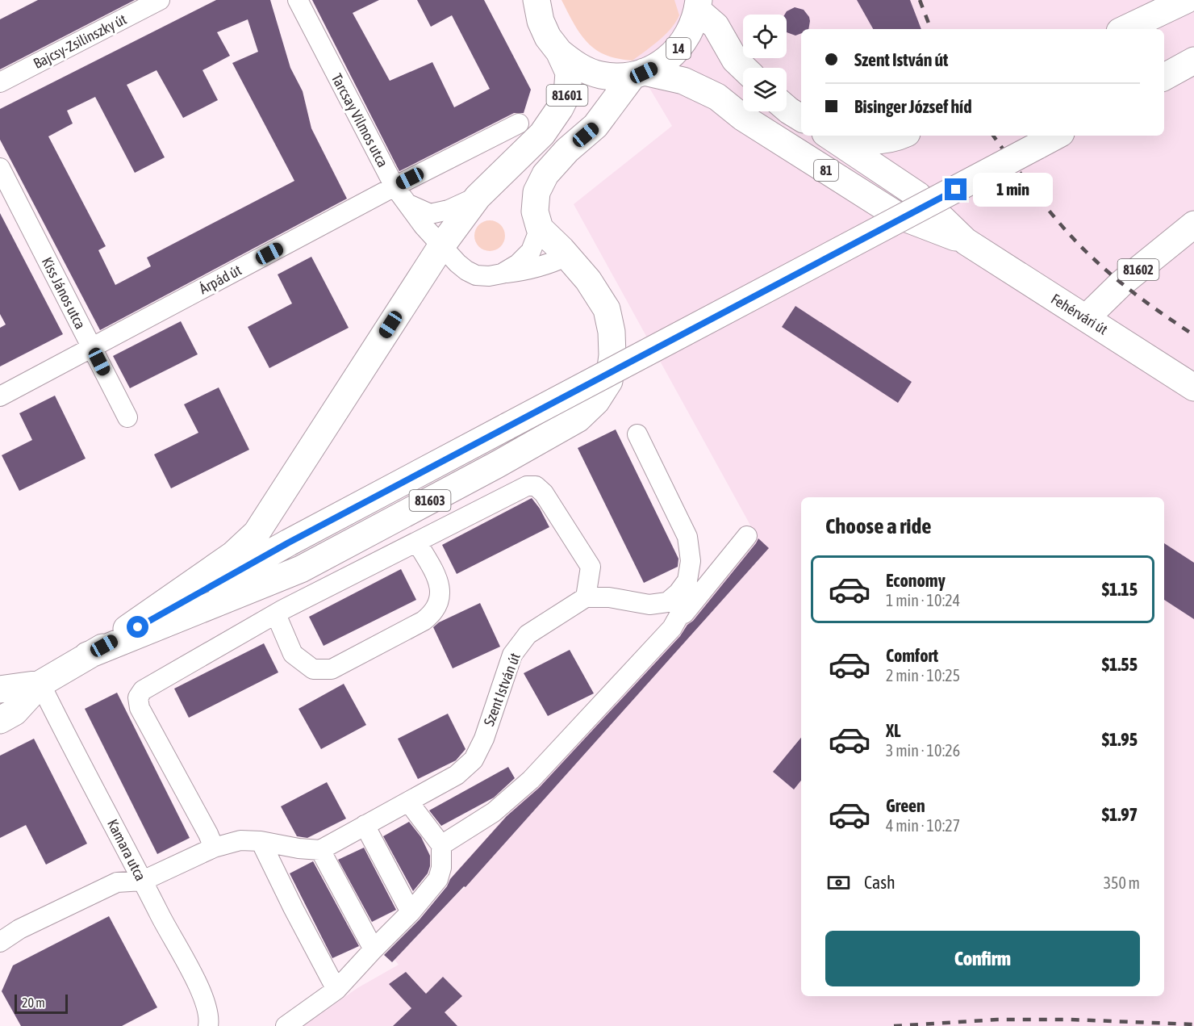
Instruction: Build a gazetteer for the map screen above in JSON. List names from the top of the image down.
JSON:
{
  "streets": {
    "main road": [
      "14",
      "81601",
      "81",
      "81602",
      "Fehérvári út",
      "81603"
    ],
    "street": [
      "Bajcsy-Zsilinszky út",
      "Tarcsay Vilmos utca",
      "Árpád út",
      "Kiss János utca",
      "Szent István út",
      "Kamara utca"
    ]
  },
  "crossings": [
    ["14", "81601"],
    ["14", "Fehérvári út"],
    ["81601", "Tarcsay Vilmos utca"],
    ["81601", "81603"],
    ["Tarcsay Vilmos utca", "Árpád út"],
    ["Tarcsay Vilmos utca", "81603"],
    ["81602", "Fehérvári út"],
    ["Árpád út", "Kiss János utca"]
  ],
  "scale_bar": "20 m",
  "page": {
    "banner": ["Szent István út", "Bisinger József híd"],
    "bubble": "1 min",
    "heading": "Choose a ride",
    "list": [
      {
        "name": "Economy",
        "note": "1 min · 10:24",
        "value": "$1.15"
      },
      {
        "name": "Comfort",
        "note": "2 min · 10:25",
        "value": "$1.55"
      },
      {
        "name": "XL",
        "note": "3 min · 10:26",
        "value": "$1.95"
      },
      {
        "name": "Green",
        "note": "4 min · 10:27",
        "value": "$1.97"
      }
    ],
    "pay": ["Cash", "350 m"],
    "buttons": "Confirm",
    "scale": "20 m"
  }
}
